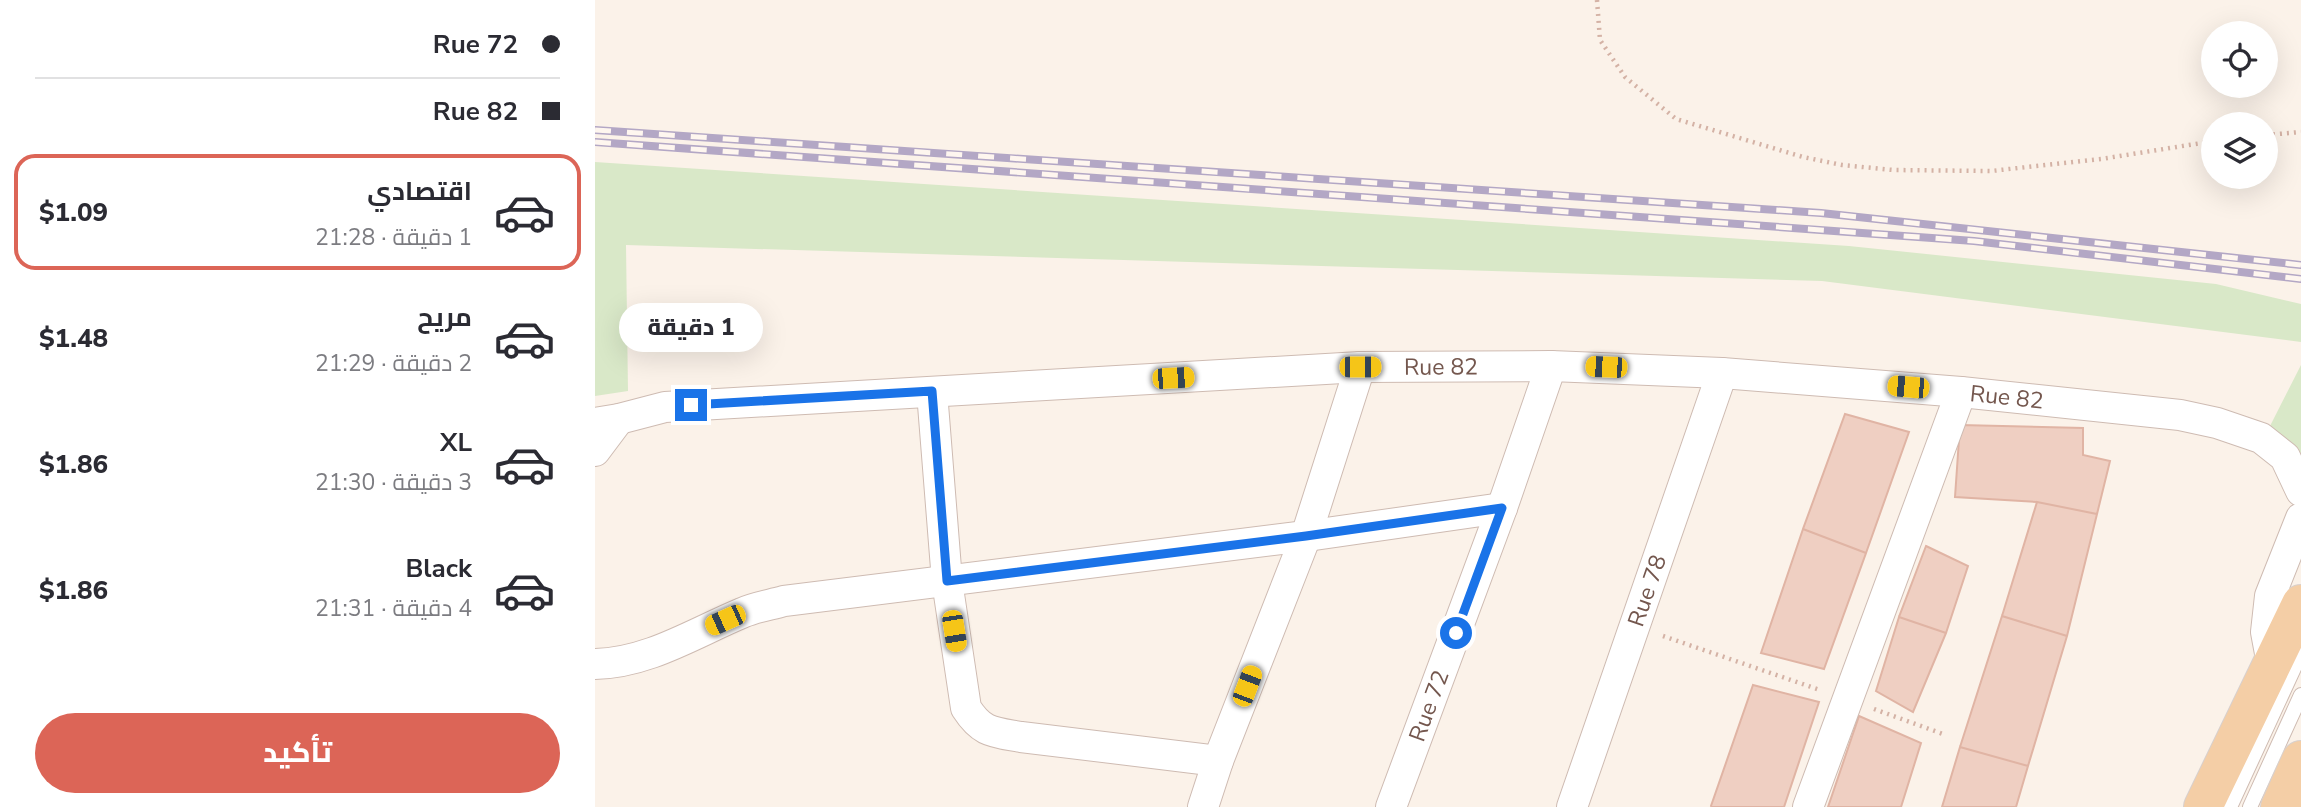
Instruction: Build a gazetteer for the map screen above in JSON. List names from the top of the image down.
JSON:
{
  "streets": {
    "street": ["Rue 82", "Rue 78", "Rue 72"]
  },
  "crossings": [
    ["Rue 82", "Rue 78"],
    ["Rue 82", "Rue 72"]
  ],
  "page": {
    "banner": ["Rue 72", "Rue 82"],
    "list": [
      {
        "name": "اقتصادي",
        "note": "1 دقيقة · 21:28",
        "value": "$1.09"
      },
      {
        "name": "مريح",
        "note": "2 دقيقة · 21:29",
        "value": "$1.48"
      },
      {
        "name": "XL",
        "note": "3 دقيقة · 21:30",
        "value": "$1.86"
      },
      {
        "name": "Black",
        "note": "4 دقيقة · 21:31",
        "value": "$1.86"
      }
    ],
    "bubble": "1 دقيقة",
    "buttons": "تأكيد"
  }
}
